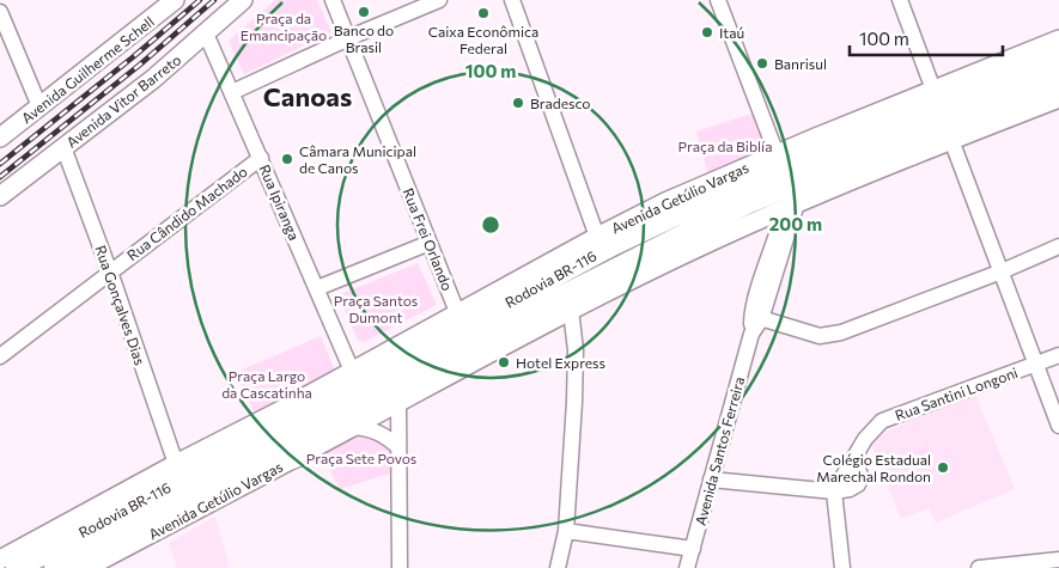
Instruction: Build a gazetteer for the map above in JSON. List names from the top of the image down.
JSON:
{
  "streets": {
    "highway": ["Rodovia BR-116"],
    "main road": ["Avenida Guilherme Schell", "Avenida Vitor Barreto", "Avenida Getúlio Vargas"],
    "street": [
      "Rua Ipiranga",
      "Rua Cândido Machado",
      "Rua Frei Orlando",
      "Rua Gonçalves Dias",
      "Rua Santini Longoni",
      "Avenida Santos Ferreira"
    ]
  },
  "crossings": [
    ["Avenida Vitor Barreto", "Rua Ipiranga"],
    ["Avenida Vitor Barreto", "Rua Gonçalves Dias"],
    ["Avenida Getúlio Vargas", "Rua Ipiranga"],
    ["Avenida Getúlio Vargas", "Rua Frei Orlando"],
    ["Avenida Getúlio Vargas", "Rodovia BR-116"],
    ["Avenida Getúlio Vargas", "Rua Gonçalves Dias"],
    ["Avenida Getúlio Vargas", "Avenida Santos Ferreira"],
    ["Rua Ipiranga", "Rua Cândido Machado"],
    ["Rua Cândido Machado", "Rua Gonçalves Dias"]
  ],
  "districts": ["Canoas"],
  "parks": [
    "Praça da Emancipação",
    "Praça da Biblía",
    "Praça Santos Dumont",
    "Praça Largo da Cascatinha",
    "Praça Sete Povos"
  ],
  "places": [
    "Banco do Brasil",
    "Caixa Econômica Federal",
    "Itaú",
    "Banrisul",
    "Bradesco",
    "Câmara Municipal de Canos",
    "Hotel Express",
    "Colégio Estadual Marechal Rondon"
  ],
  "scale_bar": "100 m",
  "rings": ["100 m", "200 m"]
}
